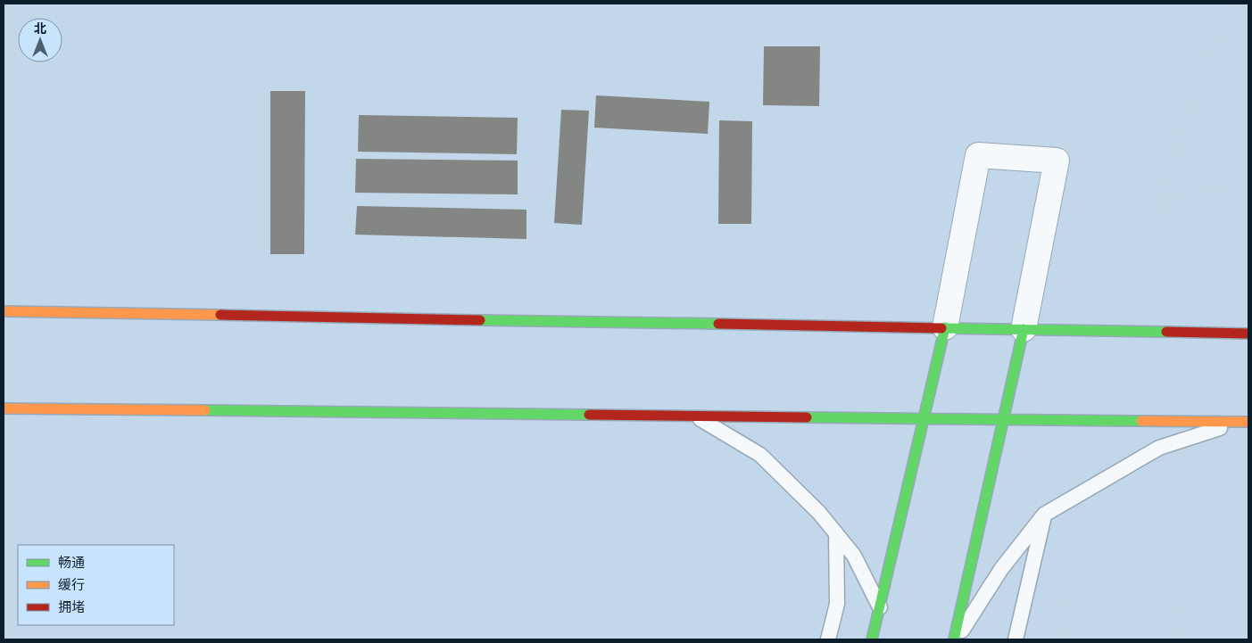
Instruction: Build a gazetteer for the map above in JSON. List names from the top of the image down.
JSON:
{
  "legend": ["畅通", "缓行", "拥堵"],
  "north": "top"
}
